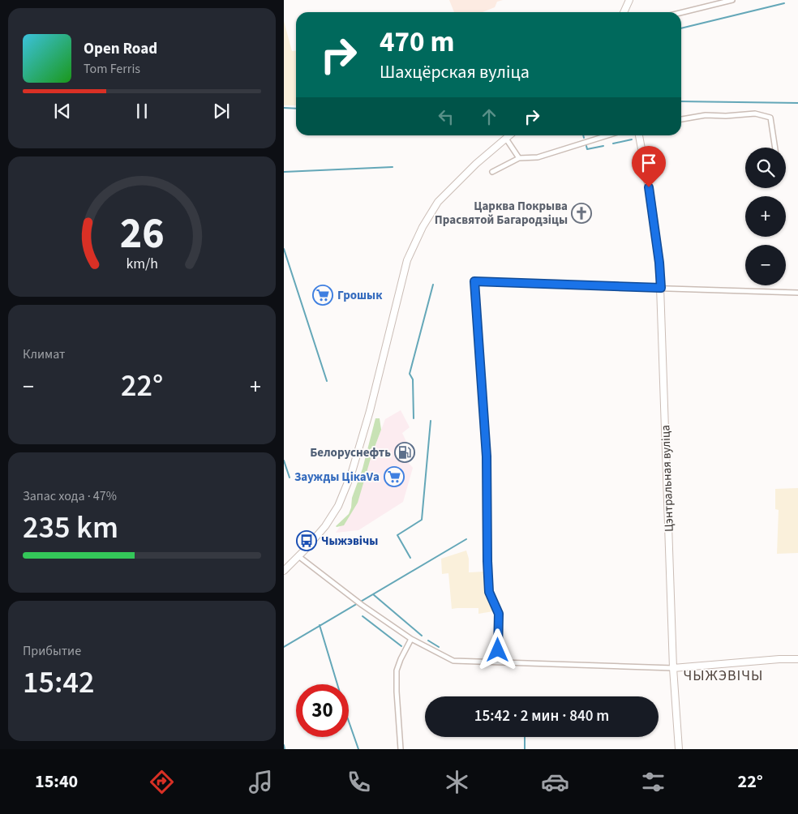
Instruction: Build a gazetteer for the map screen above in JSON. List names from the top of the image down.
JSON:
{
  "streets": {
    "street": ["Цэнтральная вуліца"]
  },
  "districts": ["ЧЫЖЭВІЧЫ"],
  "places": {
    "church": ["Царква Покрыва Прасвятой Багародзіцы"],
    "supermarket": ["Грошык", "Заужды ЦікаVа"],
    "fuel station": ["Белоруснефть"],
    "bus stop": ["Чыжэвічы"]
  },
  "page": {
    "turn": ["470 m", "Шахцёрская вуліца"],
    "song": ["Open Road", "Tom Ferris"],
    "map_buttons": ["+", "−"],
    "tile": [
      "Климат",
      ["Запас хода · 47%", "235 km"],
      ["Прибытие", "15:42"]
    ],
    "heat": ["−", "22°", "+"],
    "limit": "30",
    "trip": "15:42 · 2 мин · 840 m",
    "tabs": ["15:40", "22°"],
    "gauge": ["26", "km/h"]
  }
}
